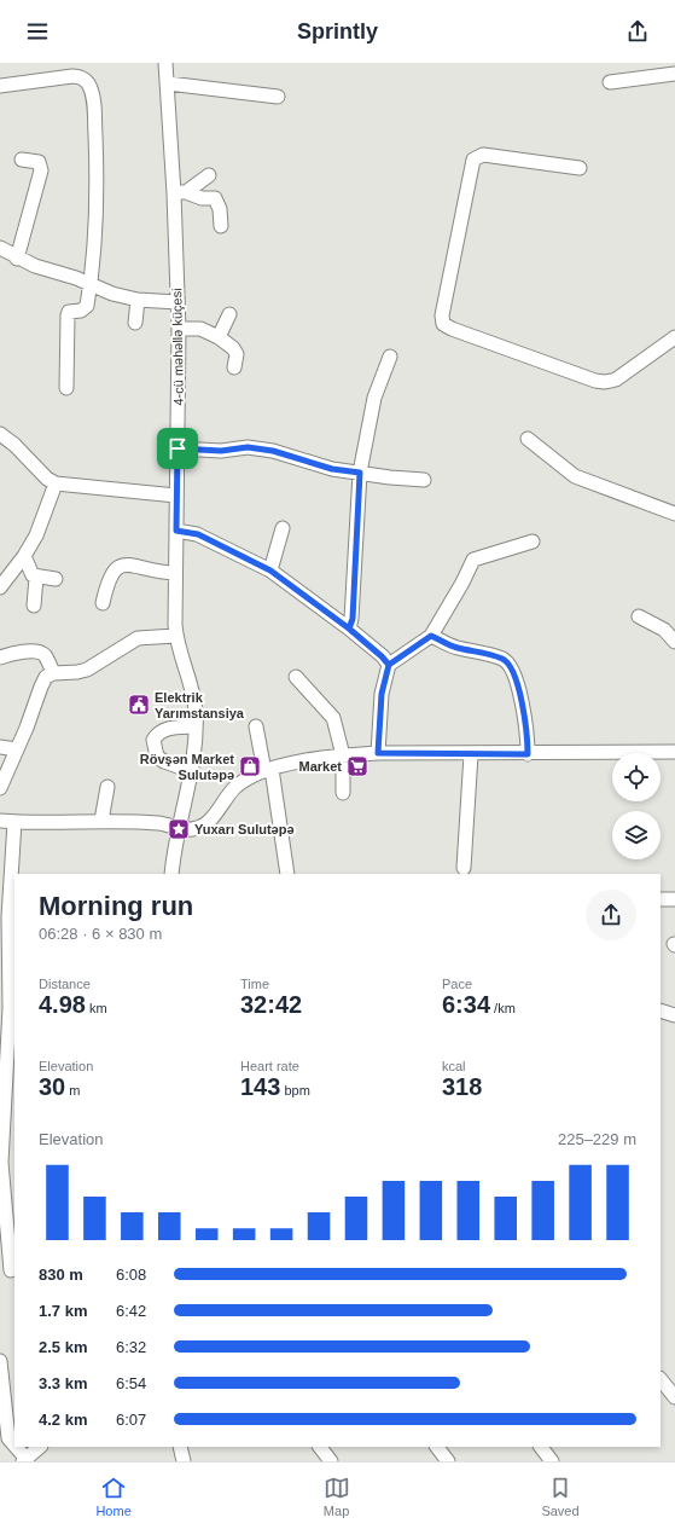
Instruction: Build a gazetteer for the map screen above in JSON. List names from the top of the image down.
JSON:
{
  "streets": {
    "street": ["4-cü məhəllə küçesi"]
  },
  "places": {
    "public building": ["Elektrik Yarımstansiya"],
    "shop": ["Rövşən Market Sulutəpə"],
    "supermarket": ["Market"],
    "place": ["Yuxarı Sulutəpə"]
  },
  "page": {
    "header": "Sprintly",
    "heading": ["Morning run", "06:28 · 6 × 830 m"],
    "stats": [
      ["Distance", "4.98 km"],
      ["Time", "32:42"],
      ["Pace", "6:34 /km"],
      ["Elevation", "30 m"],
      ["Heart rate", "143 bpm"],
      ["kcal", "318"]
    ],
    "chart": ["Elevation", "225–229 m"],
    "list": [
      {
        "name": "830 m",
        "note": "6:08"
      },
      {
        "name": "1.7 km",
        "note": "6:42"
      },
      {
        "name": "2.5 km",
        "note": "6:32"
      },
      {
        "name": "3.3 km",
        "note": "6:54"
      },
      {
        "name": "4.2 km",
        "note": "6:07"
      }
    ],
    "tabs": ["Home", "Map", "Saved"]
  }
}
